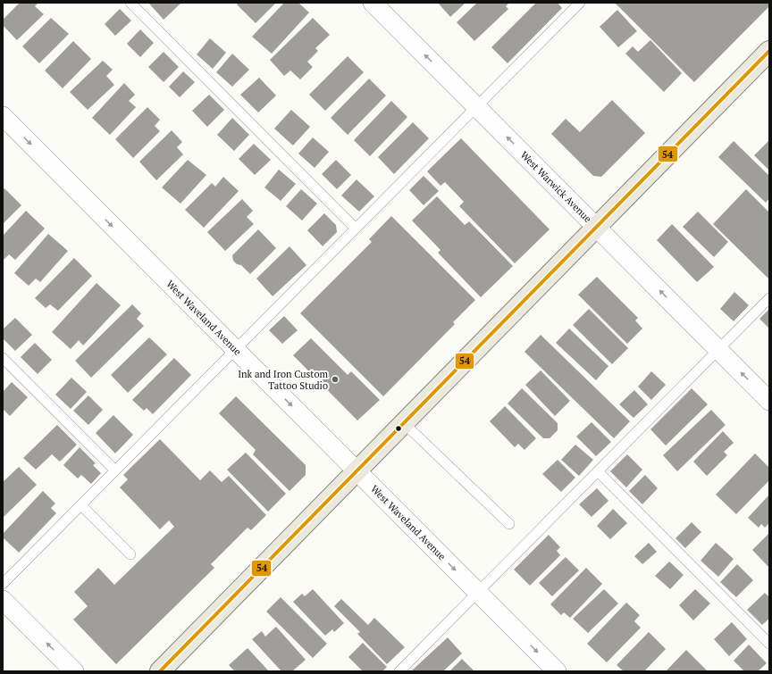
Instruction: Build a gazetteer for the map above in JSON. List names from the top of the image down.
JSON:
{
  "streets": {
    "street": ["West Warwick Avenue", "West Waveland Avenue"]
  },
  "one_way": ["West Warwick Avenue", "West Waveland Avenue"],
  "places": ["Ink and Iron Custom Tattoo Studio"],
  "lines": ["transit line 54"]
}
